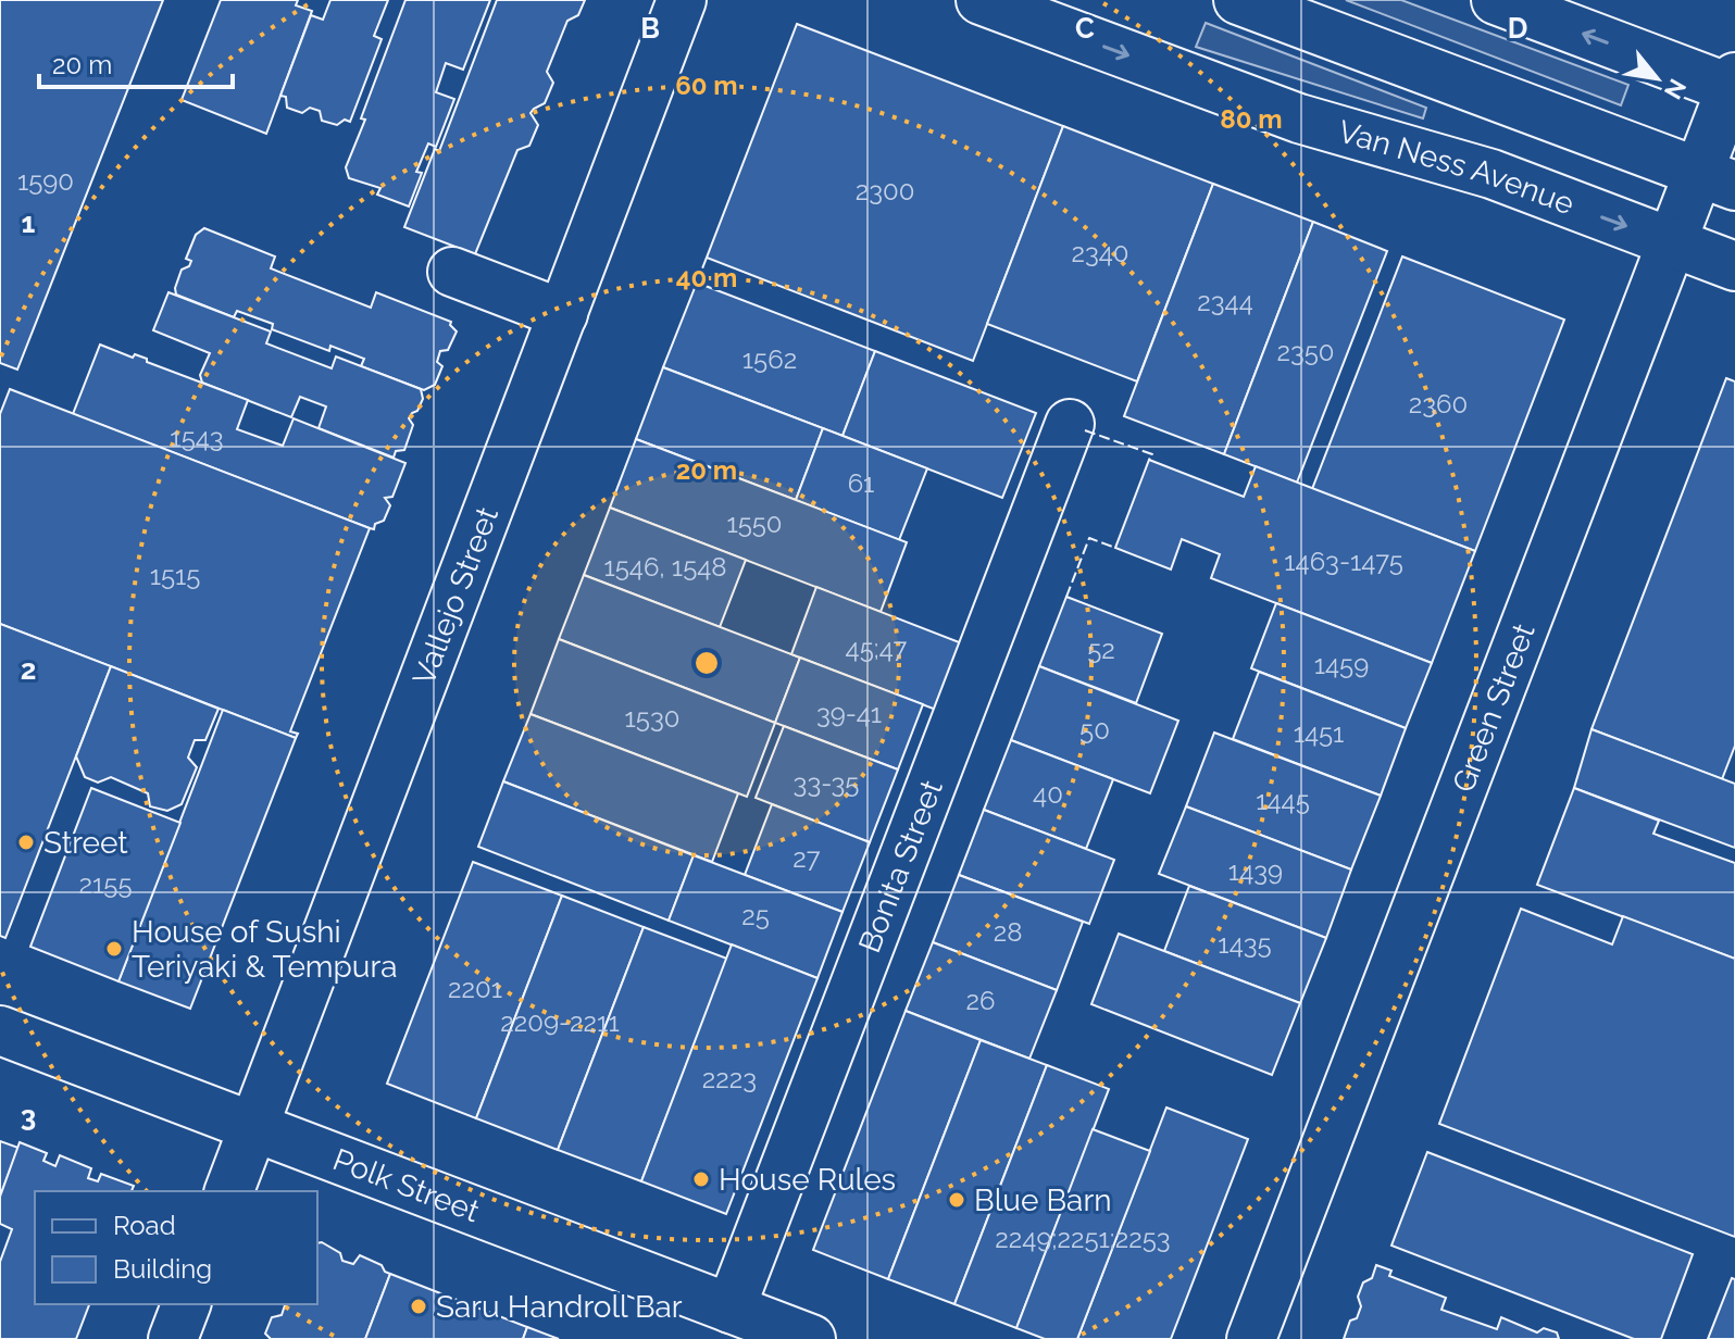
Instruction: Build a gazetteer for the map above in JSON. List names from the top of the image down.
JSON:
{
  "streets": {
    "main road": [
      "Van Ness Avenue",
      "Vallejo Street",
      "Green Street",
      "Bonita Street",
      "Polk Street"
    ]
  },
  "crossings": [
    ["Van Ness Avenue", "Green Street"],
    ["Vallejo Street", "Polk Street"],
    ["Bonita Street", "Polk Street"]
  ],
  "places": [
    "Street",
    "House of Sushi Teriyaki & Tempura",
    "House Rules",
    "Blue Barn",
    "Saru Handroll Bar"
  ],
  "house_numbers": [
    "1590",
    "2300",
    "2340",
    "2344",
    "2350",
    "1562",
    "2360",
    "1543",
    "61",
    "1550",
    "1463-1475",
    "1546, 1548",
    "1515",
    "45;47",
    "52",
    "1459",
    "39-41",
    "1530",
    "50",
    "1451",
    "33-35",
    "40",
    "1445",
    "27",
    "1439",
    "2155",
    "25",
    "28",
    "1435",
    "2201",
    "26",
    "2209-2211",
    "2223",
    "2249;2251;2253"
  ],
  "legend": ["Road", "Building"],
  "scale_bar": "20 m",
  "north": "bottom right",
  "grid": {
    "columns": ["B", "C", "D"],
    "rows": ["1", "2", "3"]
  },
  "rings": [
    "60 m",
    "80 m",
    "40 m",
    "20 m"
  ]
}
